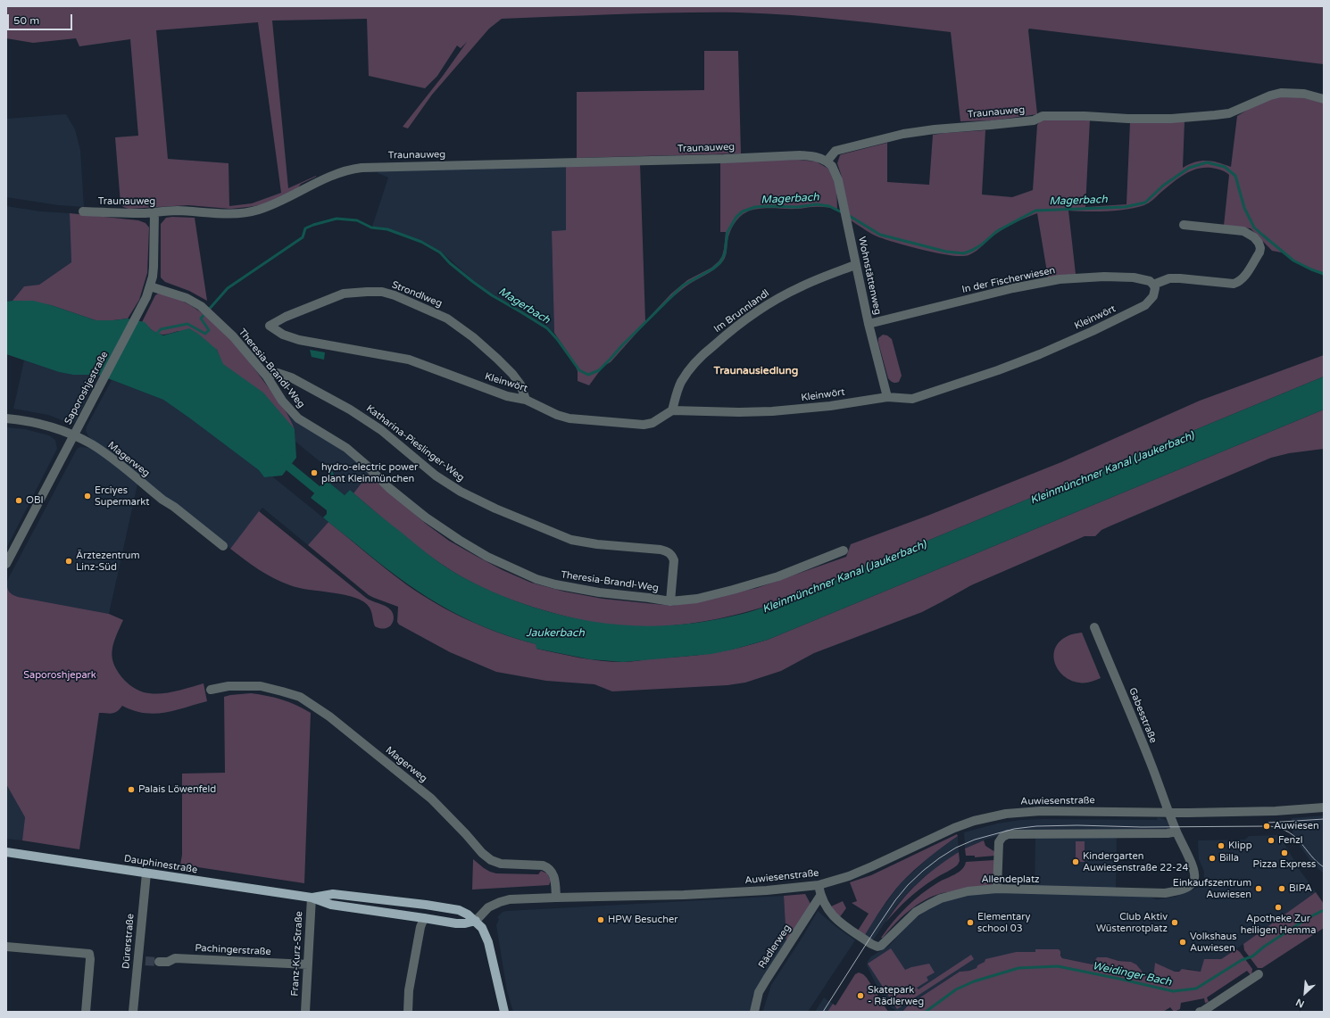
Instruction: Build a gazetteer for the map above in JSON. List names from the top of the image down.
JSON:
{
  "streets": {
    "main road": ["Dauphinestraße"],
    "street": [
      "Traunauweg",
      "Wohnstättenweg",
      "In der Fischerwiesen",
      "Strondlweg",
      "Im Brunnlandl",
      "Kleinwört",
      "Theresia-Brandl-Weg",
      "Saporoshjestraße",
      "Katharina-Pieslinger-Weg",
      "Magerweg",
      "Gabesstraße",
      "Auwiesenstraße",
      "Allendeplatz",
      "Dürerstraße",
      "Rädlerweg",
      "Pachingerstraße",
      "Franz-Kurz-Straße"
    ]
  },
  "crossings": [
    ["Traunauweg", "Wohnstättenweg"],
    ["Traunauweg", "Saporoshjestraße"],
    ["Wohnstättenweg", "In der Fischerwiesen"],
    ["Wohnstättenweg", "Im Brunnlandl"],
    ["Wohnstättenweg", "Kleinwört"],
    ["In der Fischerwiesen", "Kleinwört"],
    ["Strondlweg", "Kleinwört"],
    ["Im Brunnlandl", "Kleinwört"],
    ["Theresia-Brandl-Weg", "Saporoshjestraße"],
    ["Theresia-Brandl-Weg", "Katharina-Pieslinger-Weg"],
    ["Saporoshjestraße", "Magerweg"],
    ["Magerweg", "Auwiesenstraße"],
    ["Gabesstraße", "Auwiesenstraße"],
    ["Auwiesenstraße", "Dauphinestraße"],
    ["Auwiesenstraße", "Allendeplatz"],
    ["Dauphinestraße", "Dürerstraße"],
    ["Dauphinestraße", "Franz-Kurz-Straße"],
    ["Allendeplatz", "Rädlerweg"],
    ["Pachingerstraße", "Franz-Kurz-Straße"]
  ],
  "districts": ["Traunausiedlung"],
  "water": [
    "Magerbach",
    "Kleinmünchner Kanal (Jaukerbach)",
    "Jaukerbach",
    "Weidinger Bach"
  ],
  "parks": ["Saporoshjepark"],
  "places": [
    "hydro-electric power plant Kleinmünchen",
    "Erciyes Supermarkt",
    "OBI",
    "Ärztezentrum Linz-Süd",
    "Palais Löwenfeld",
    "Auwiesen",
    "Fenzl",
    "Klipp",
    "Pizza Express",
    "Billa",
    "Kindergarten Auwiesenstraße 22-24",
    "Einkaufszentrum Auwiesen",
    "BIPA",
    "Apotheke Zur heiligen Hemma",
    "HPW Besucher",
    "Elementary school 03",
    "Club Aktiv Wüstenrotplatz",
    "Volkshaus Auwiesen",
    "Skatepark - Rädlerweg"
  ],
  "scale_bar": "50 m",
  "north": "bottom left"
}
